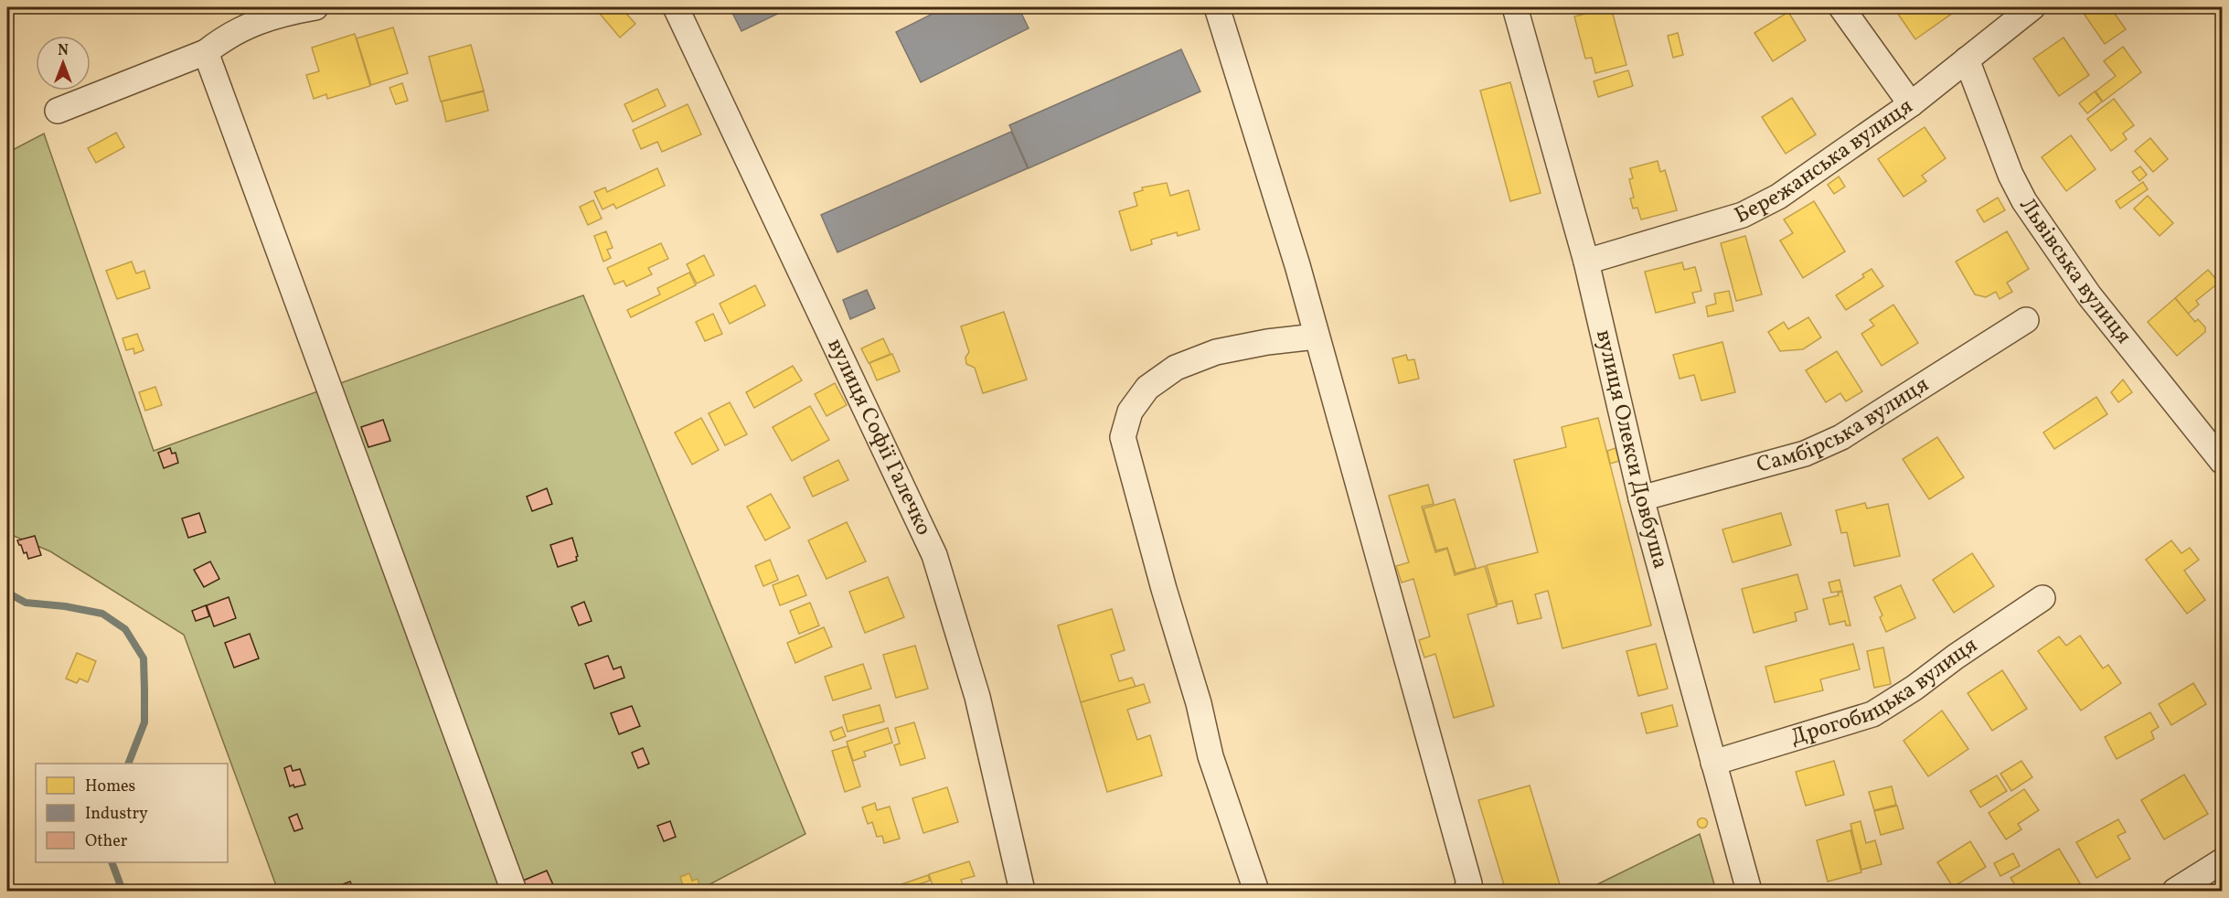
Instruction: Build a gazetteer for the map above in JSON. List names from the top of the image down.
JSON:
{
  "streets": {
    "street": [
      "Бережанська вулиця",
      "Львівська вулиця",
      "Самбірська вулиця",
      "вулиця Софії Галечко",
      "вулиця Олекси Довбуша",
      "Дрогобицька вулиця"
    ]
  },
  "crossings": [
    ["Бережанська вулиця", "Львівська вулиця"],
    ["Бережанська вулиця", "вулиця Олекси Довбуша"],
    ["Самбірська вулиця", "вулиця Олекси Довбуша"],
    ["вулиця Олекси Довбуша", "Дрогобицька вулиця"]
  ],
  "legend": ["Homes", "Industry", "Other"],
  "north": "top"
}
